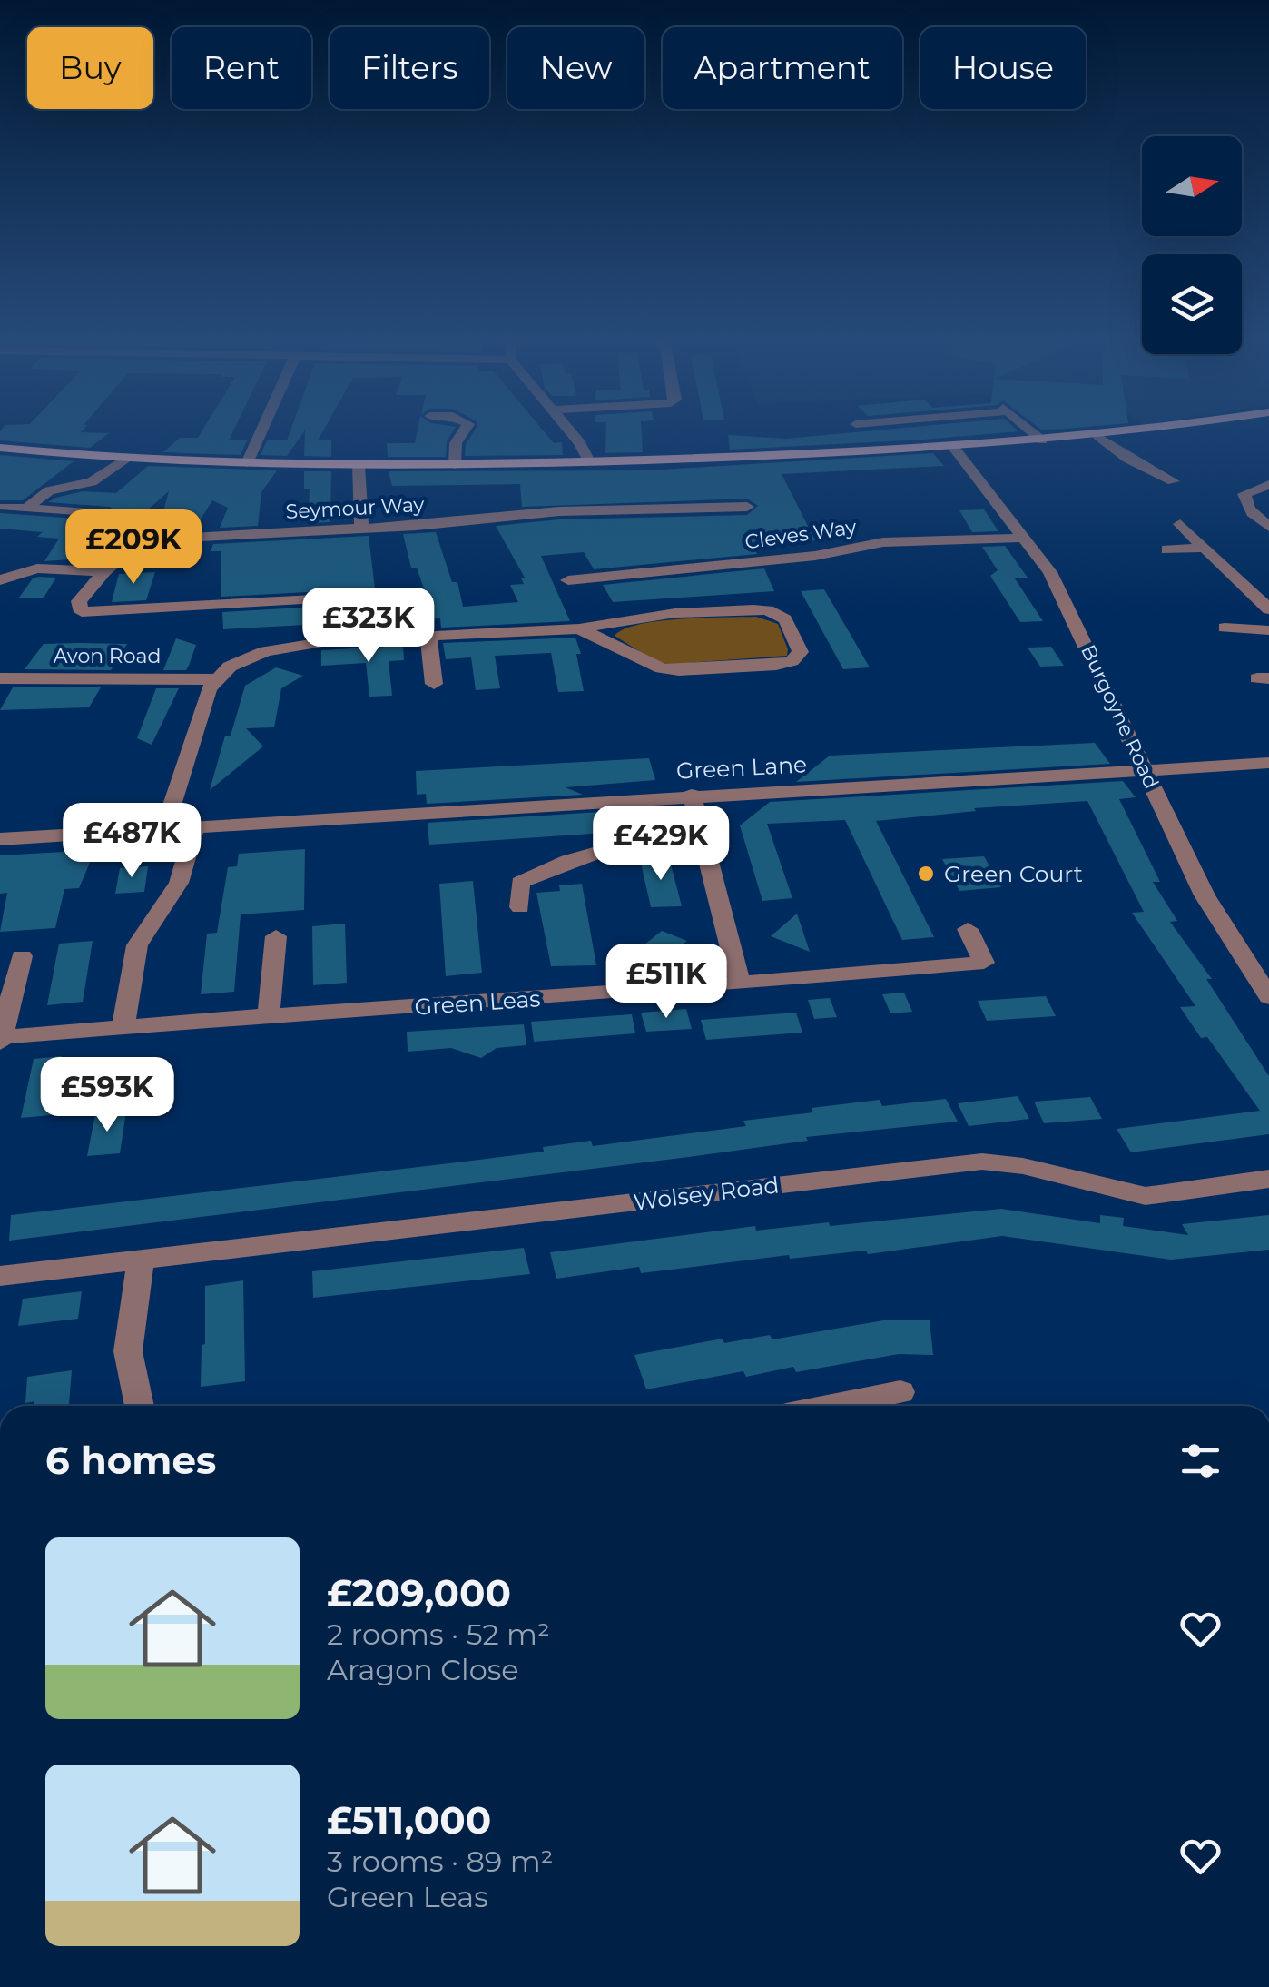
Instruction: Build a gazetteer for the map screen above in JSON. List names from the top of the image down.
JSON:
{
  "streets": {
    "street": [
      "Seymour Way",
      "Cleves Way",
      "Avon Road",
      "Burgoyne Road",
      "Green Lane",
      "Green Leas",
      "Wolsey Road"
    ]
  },
  "crossings": [
    ["Cleves Way", "Burgoyne Road"],
    ["Burgoyne Road", "Green Lane"]
  ],
  "places": ["Green Court"],
  "north": "right",
  "page": {
    "chip": [
      "Buy",
      "Rent",
      "Filters",
      "New",
      "Apartment",
      "House"
    ],
    "price": [
      "£209K",
      "£323K",
      "£487K",
      "£429K",
      "£511K",
      "£593K"
    ],
    "heading": "6 homes",
    "list": [
      {
        "name": "£209,000",
        "note": "2 rooms · 52 m² · Aragon Close"
      },
      {
        "name": "£511,000",
        "note": "3 rooms · 89 m² · Green Leas"
      }
    ]
  }
}
